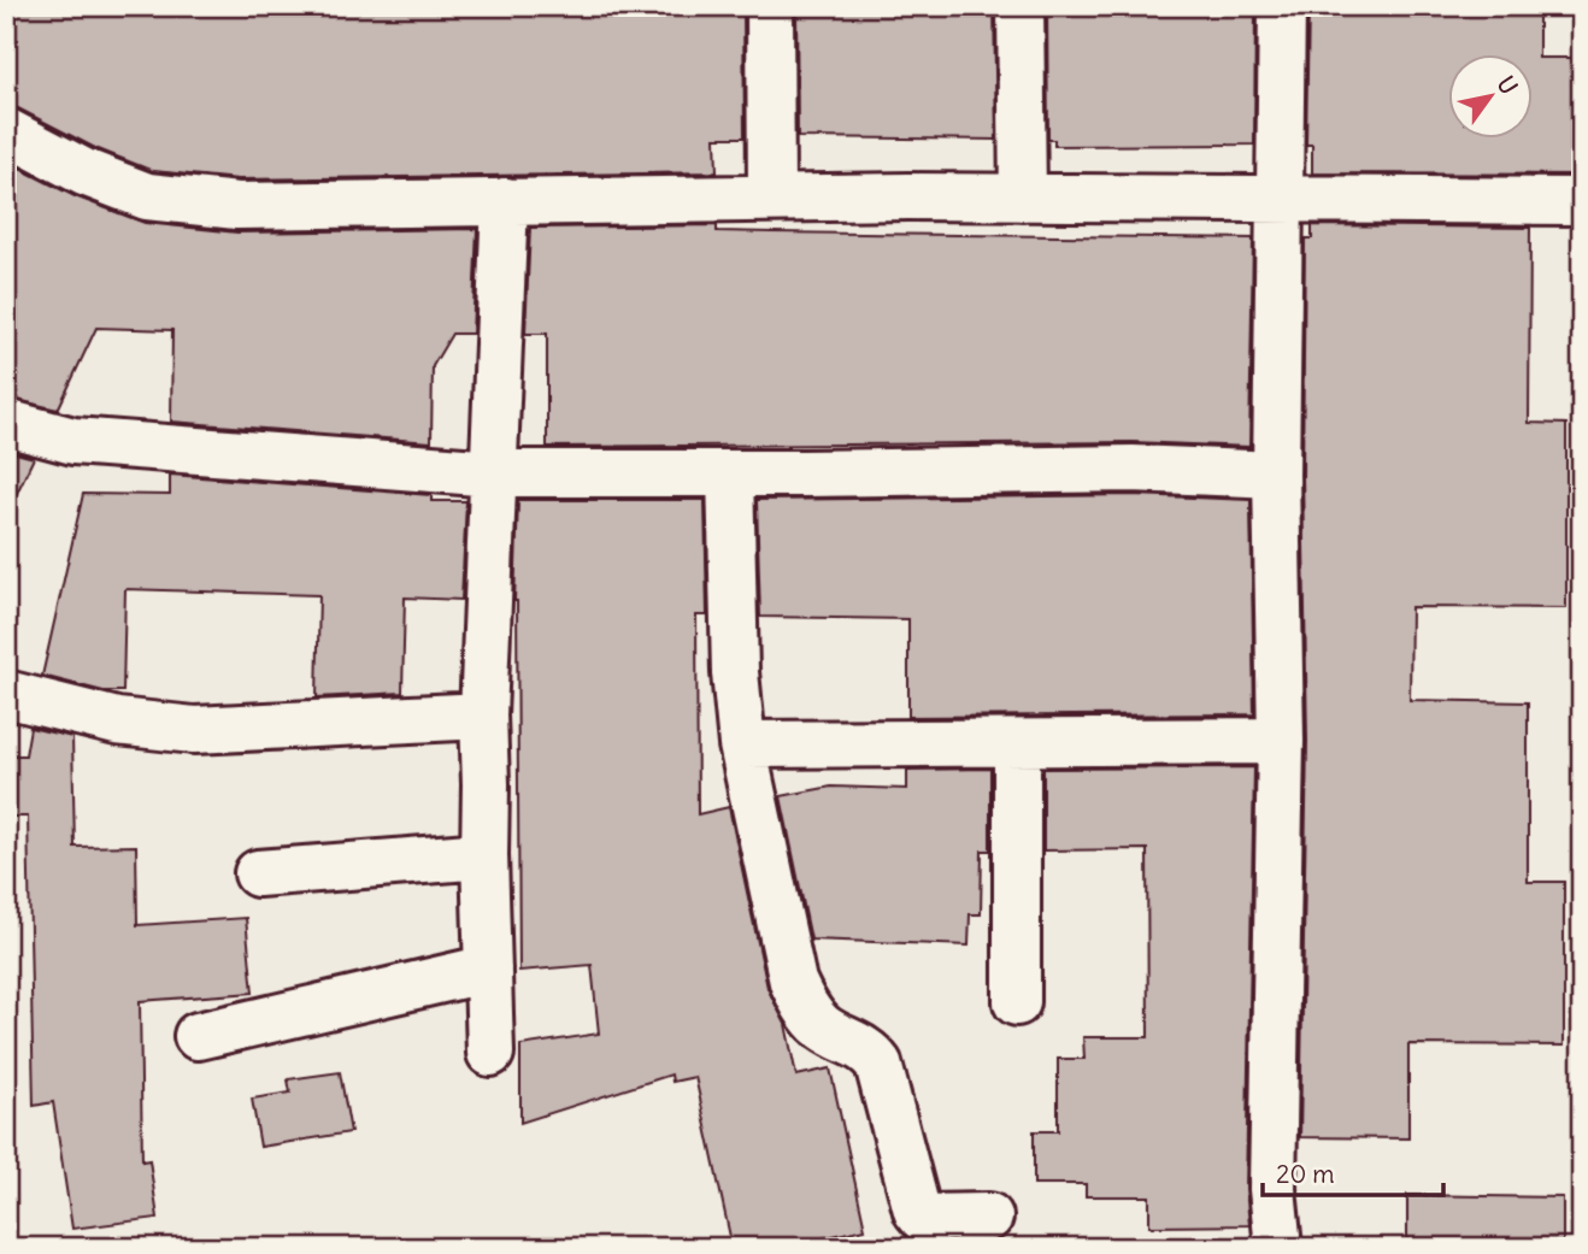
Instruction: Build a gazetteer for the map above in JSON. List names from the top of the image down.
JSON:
{
  "scale_bar": "20 m",
  "north": "top right"
}
